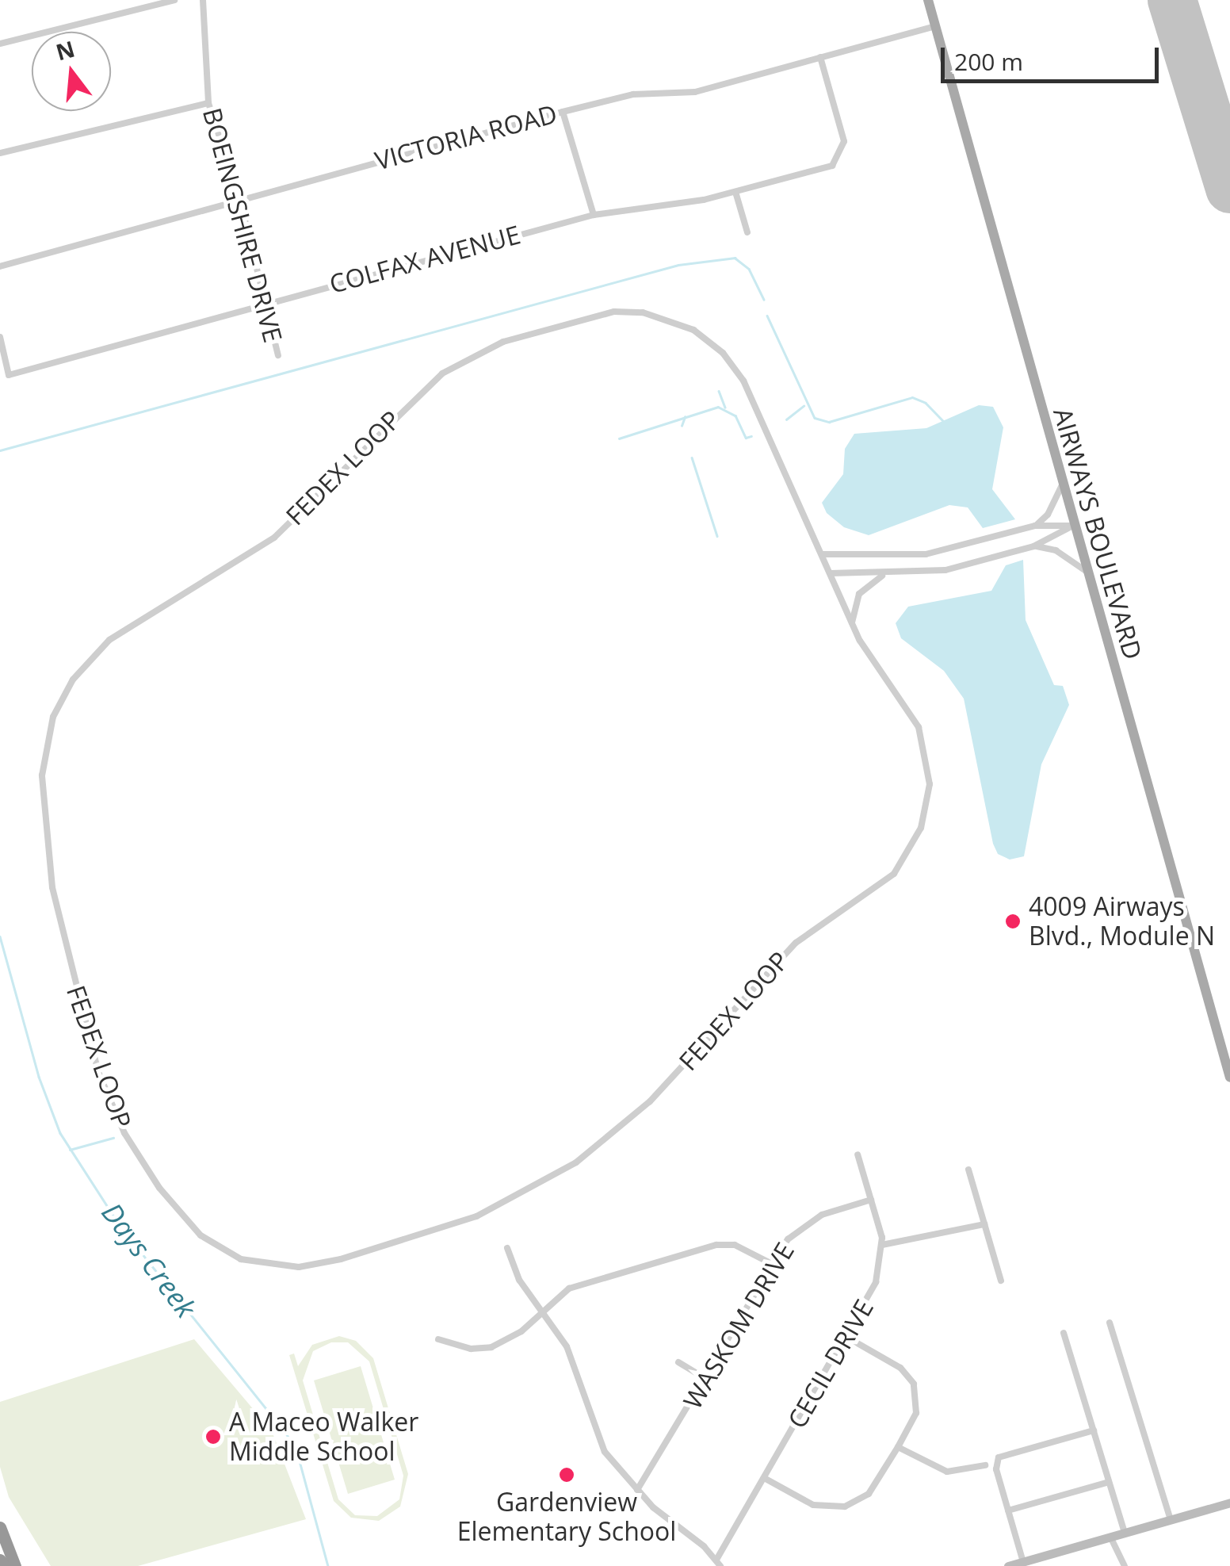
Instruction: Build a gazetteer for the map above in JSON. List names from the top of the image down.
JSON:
{
  "streets": {
    "main road": ["AIRWAYS BOULEVARD"],
    "street": [
      "VICTORIA ROAD",
      "BOEINGSHIRE DRIVE",
      "COLFAX AVENUE",
      "FEDEX LOOP",
      "WASKOM DRIVE",
      "CECIL DRIVE"
    ]
  },
  "crossings": [
    ["VICTORIA ROAD", "BOEINGSHIRE DRIVE"],
    ["VICTORIA ROAD", "COLFAX AVENUE"],
    ["VICTORIA ROAD", "AIRWAYS BOULEVARD"],
    ["BOEINGSHIRE DRIVE", "COLFAX AVENUE"],
    ["WASKOM DRIVE", "CECIL DRIVE"]
  ],
  "water": ["Days Creek"],
  "places": ["4009 Airways Blvd., Module N", "A Maceo Walker Middle School", "Gardenview Elementary School"],
  "scale_bar": "200 m",
  "north": "top"
}
